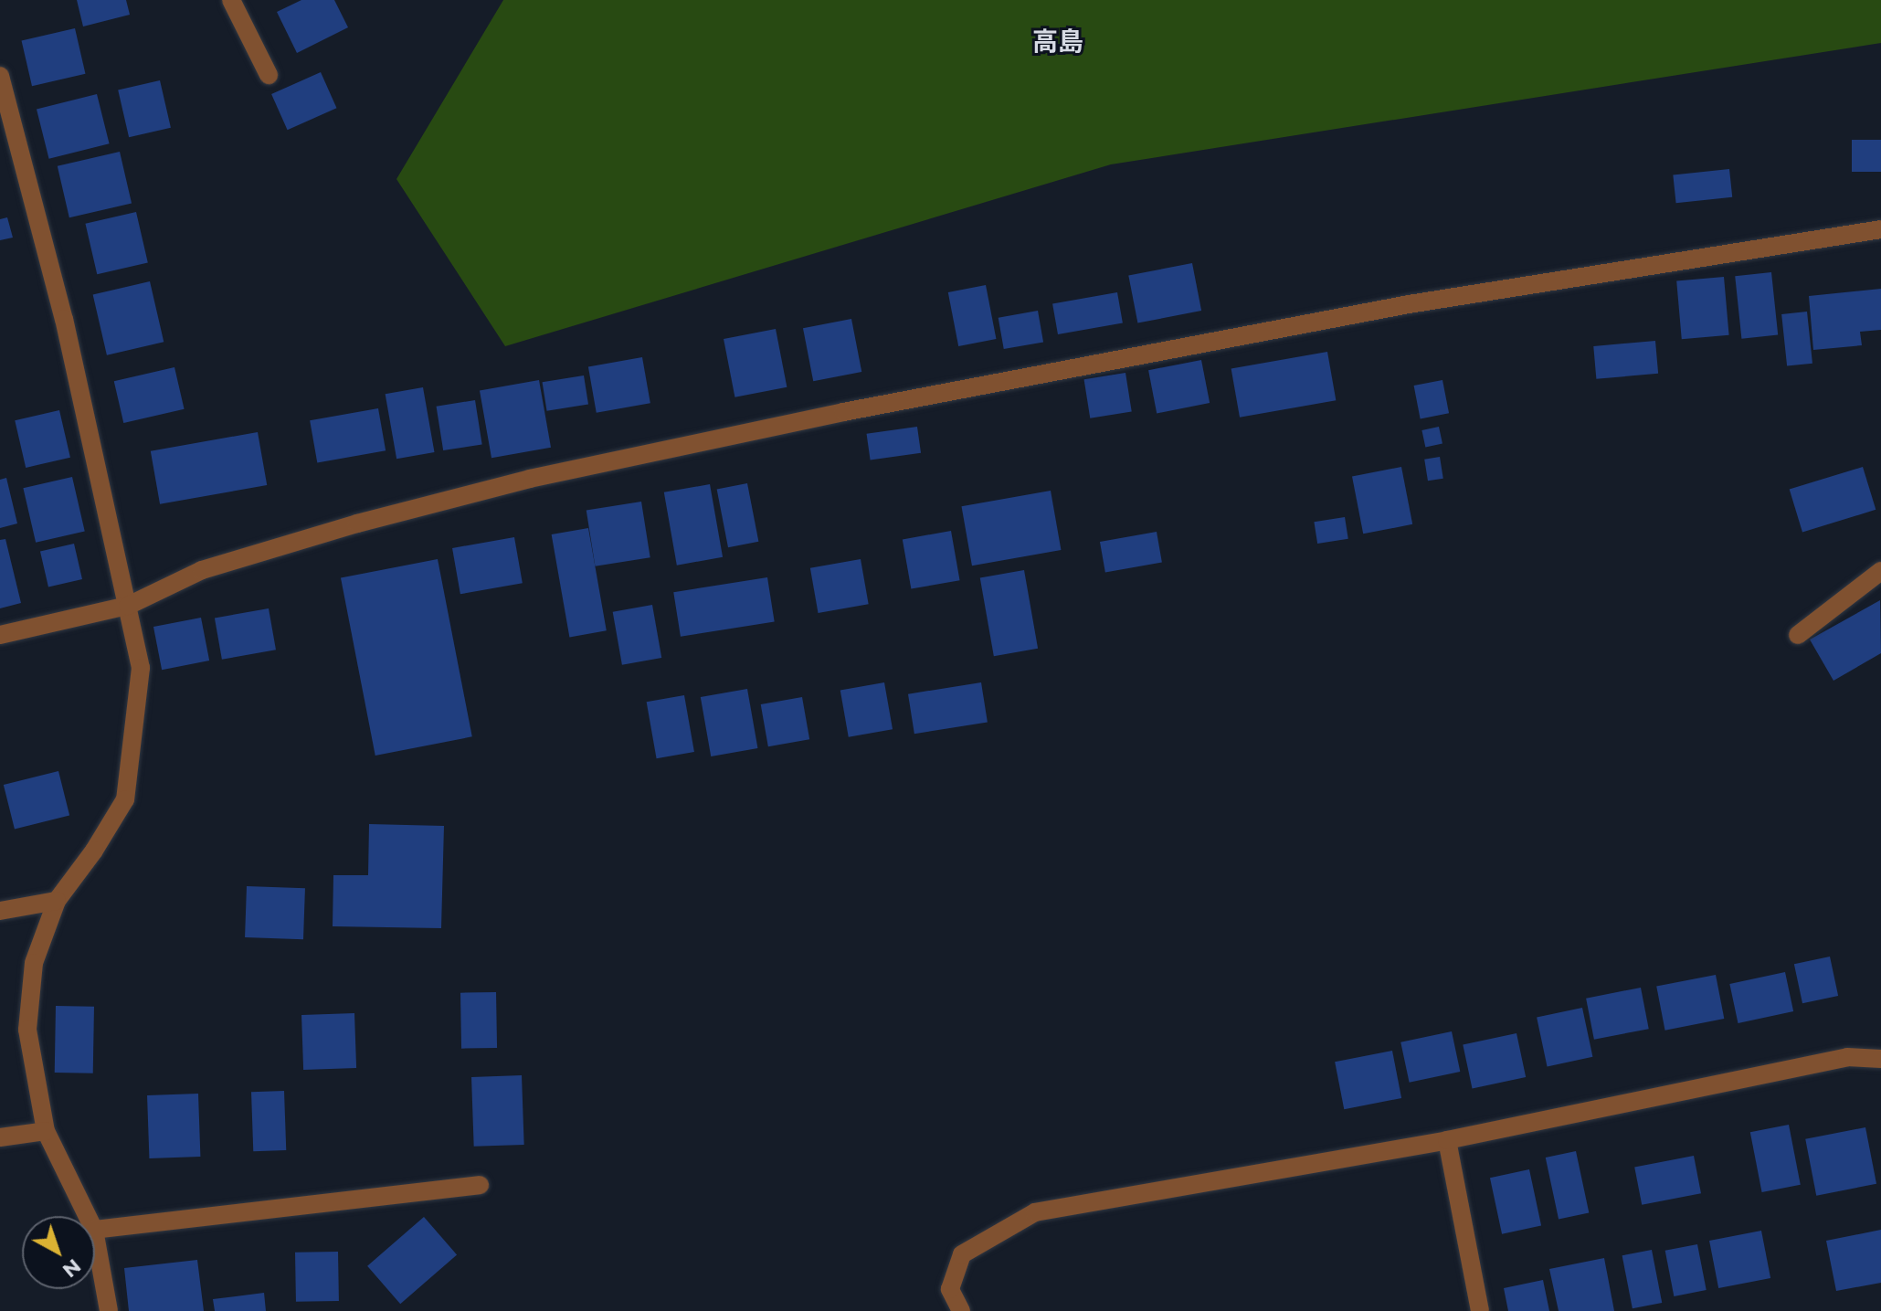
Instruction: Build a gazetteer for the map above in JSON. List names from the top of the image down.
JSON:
{
  "districts": ["高島"],
  "north": "bottom right"
}
